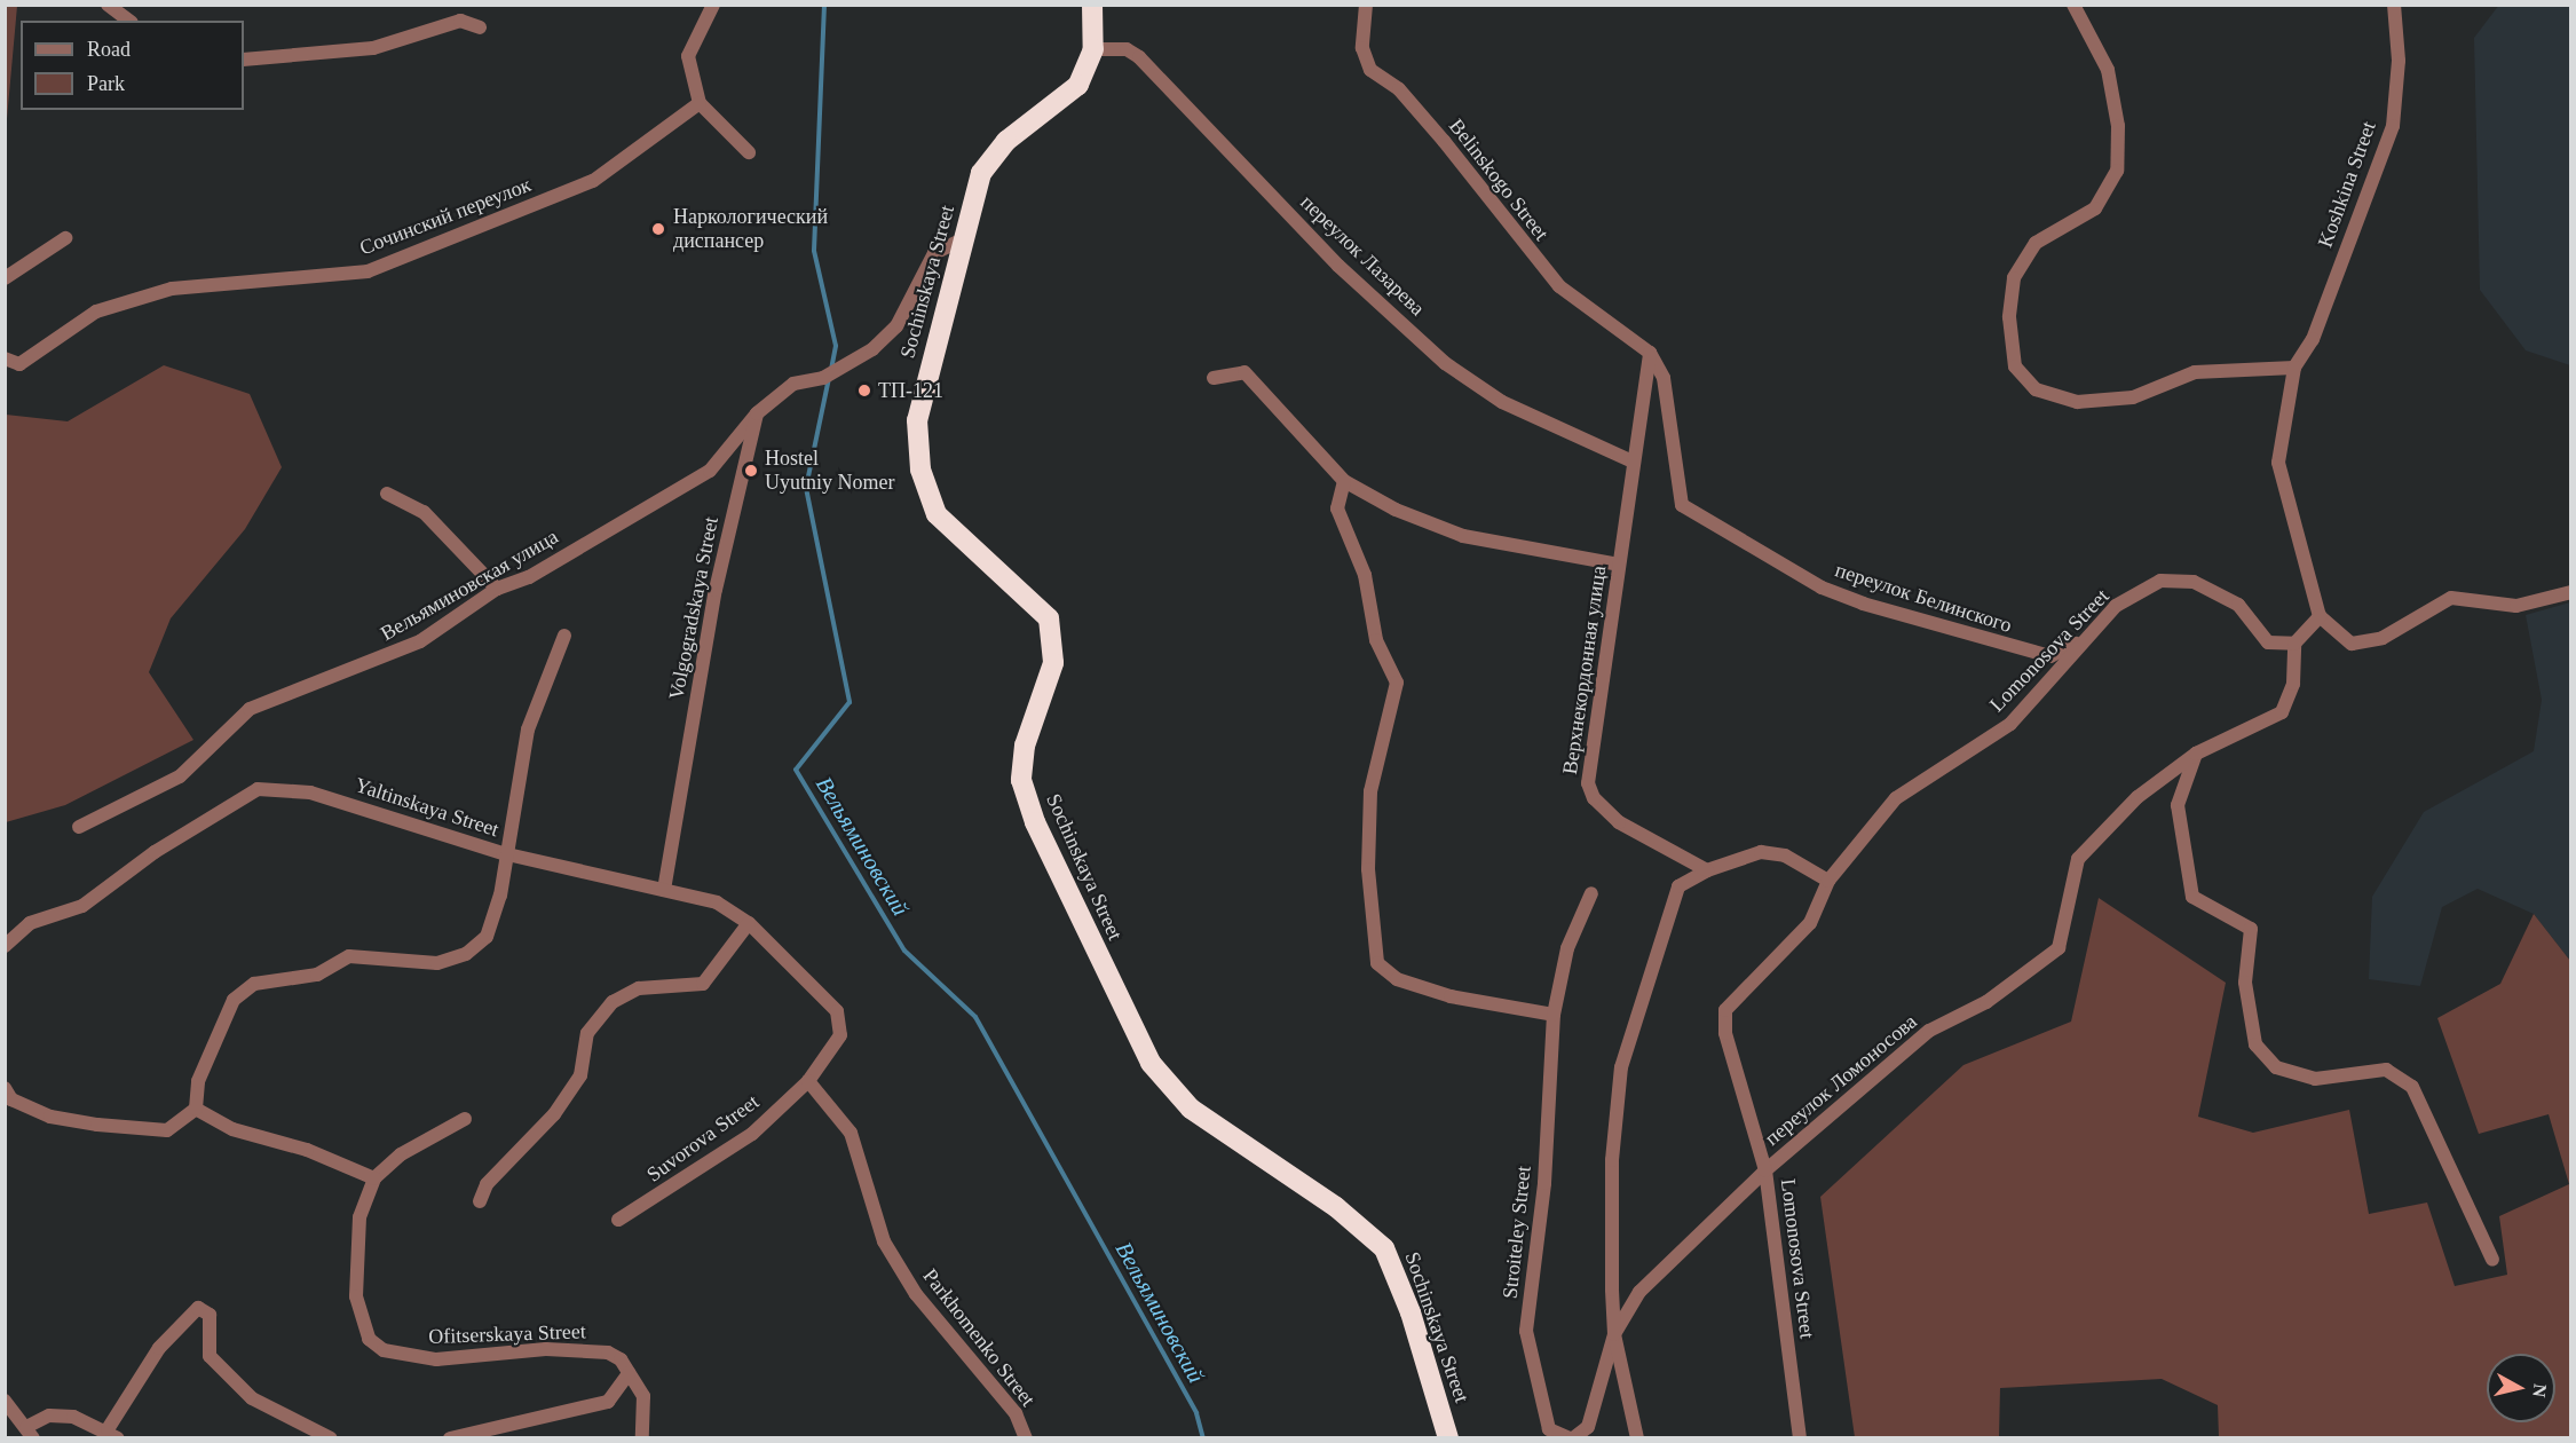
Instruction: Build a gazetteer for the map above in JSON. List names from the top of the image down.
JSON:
{
  "streets": {
    "highway": ["Sochinskaya Street"],
    "street": [
      "Belinskogo Street",
      "Koshkina Street",
      "Сочинский переулок",
      "переулок Лазарева",
      "Вельяминовская улица",
      "переулок Белинского",
      "Volgogradskaya Street",
      "Lomonosova Street",
      "Верхнекордонная улица",
      "Yaltinskaya Street",
      "переулок Ломоносова",
      "Suvorova Street",
      "Stroiteley Street",
      "Ofitserskaya Street",
      "Parkhomenko Street"
    ]
  },
  "crossings": [
    ["Belinskogo Street", "переулок Белинского"],
    ["Belinskogo Street", "Верхнекордонная улица"],
    ["переулок Лазарева", "Sochinskaya Street"],
    ["переулок Лазарева", "Верхнекордонная улица"],
    ["Вельяминовская улица", "Volgogradskaya Street"],
    ["переулок Белинского", "Lomonosova Street"],
    ["переулок Белинского", "Верхнекордонная улица"],
    ["Volgogradskaya Street", "Yaltinskaya Street"],
    ["Lomonosova Street", "переулок Ломоносова"],
    ["Yaltinskaya Street", "Suvorova Street"],
    ["переулок Ломоносова", "Stroiteley Street"],
    ["Suvorova Street", "Parkhomenko Street"]
  ],
  "water": ["Вельяминовский"],
  "places": ["Наркологический диспансер", "ТП-121", "Hostel Uyutniy Nomer"],
  "legend": ["Road", "Park"],
  "north": "right"
}
